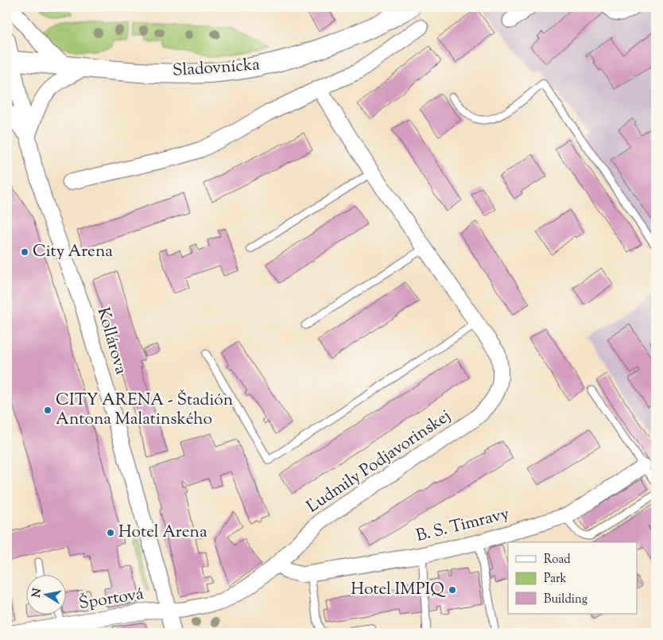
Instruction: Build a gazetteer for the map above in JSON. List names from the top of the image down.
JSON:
{
  "streets": {
    "street": [
      "Sladovnícka",
      "Kollárova",
      "Ľudmily Podjavorinskej",
      "B. S. Timravy",
      "Športová"
    ]
  },
  "crossings": [
    ["Sladovnícka", "Kollárova"],
    ["Kollárova", "Ľudmily Podjavorinskej"],
    ["Kollárova", "Športová"],
    ["Ľudmily Podjavorinskej", "B. S. Timravy"],
    ["Ľudmily Podjavorinskej", "Športová"]
  ],
  "places": [
    "City Arena",
    "CITY ARENA - Štadión Antona Malatinského",
    "Hotel Arena",
    "Hotel IMPIQ"
  ],
  "legend": ["Road", "Park", "Building"],
  "north": "left"
}
